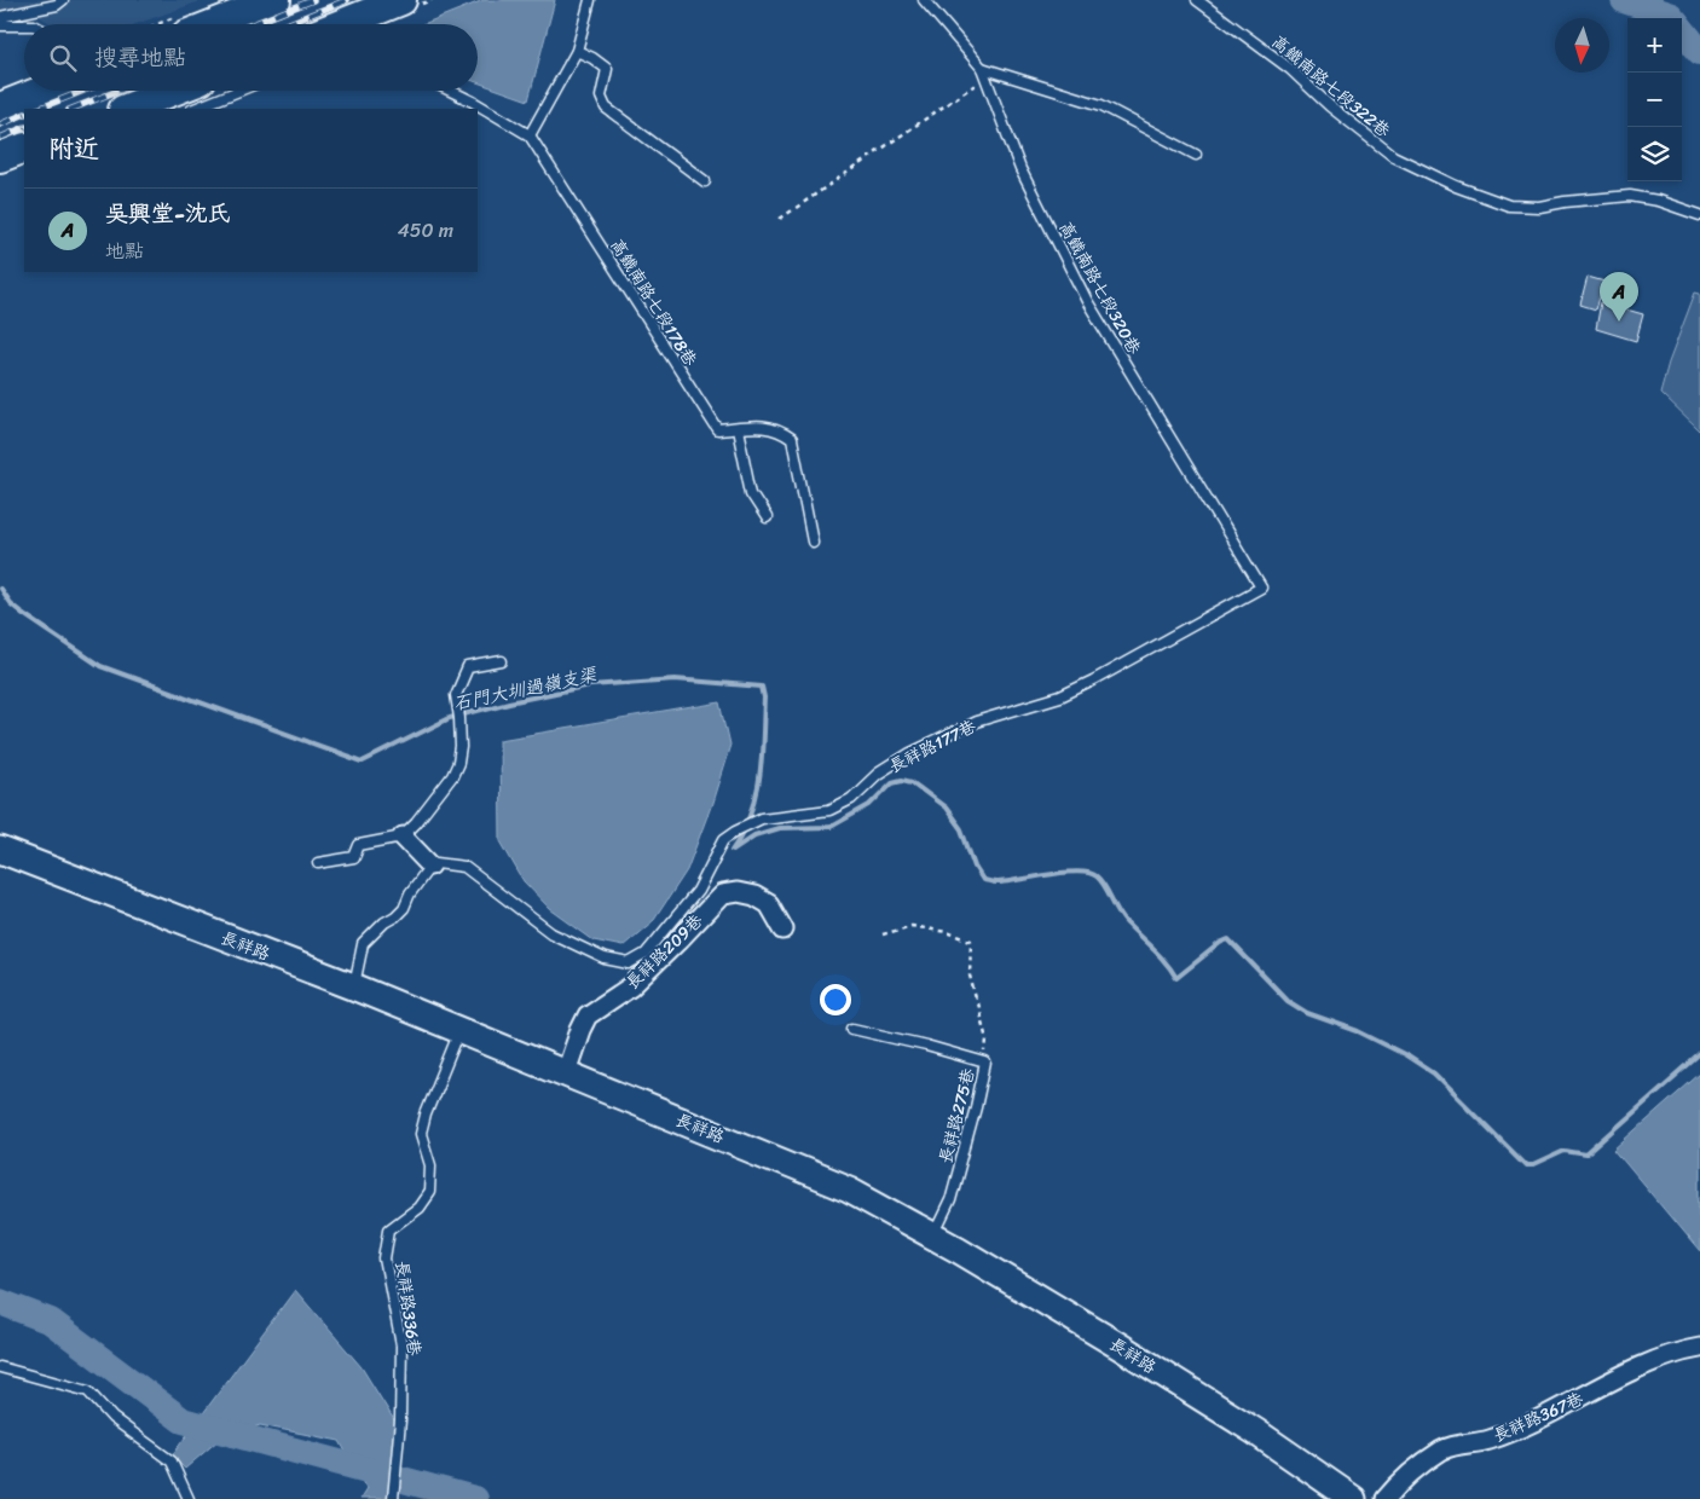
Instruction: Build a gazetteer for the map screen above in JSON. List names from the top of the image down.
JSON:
{
  "streets": {
    "street": ["長祥路", "長祥路209巷", "長祥路367巷"],
    "lane": [
      "高鐵南路七段322巷",
      "高鐵南路七段320巷",
      "高鐵南路七段178巷",
      "長祥路177巷",
      "長祥路275巷",
      "長祥路336巷"
    ]
  },
  "crossings": [
    ["高鐵南路七段320巷", "長祥路177巷"],
    ["長祥路", "長祥路209巷"],
    ["長祥路", "長祥路275巷"],
    ["長祥路", "長祥路336巷"]
  ],
  "water": ["石門大圳過嶺支渠"],
  "north": "bottom",
  "page": {
    "map_buttons": ["+", "−"],
    "search": "搜尋地點",
    "heading": "附近",
    "list": [
      {
        "mark": "A",
        "name": "吳興堂-沈氏",
        "note": "地點",
        "value": "450 m"
      }
    ],
    "pins": "A"
  }
}
